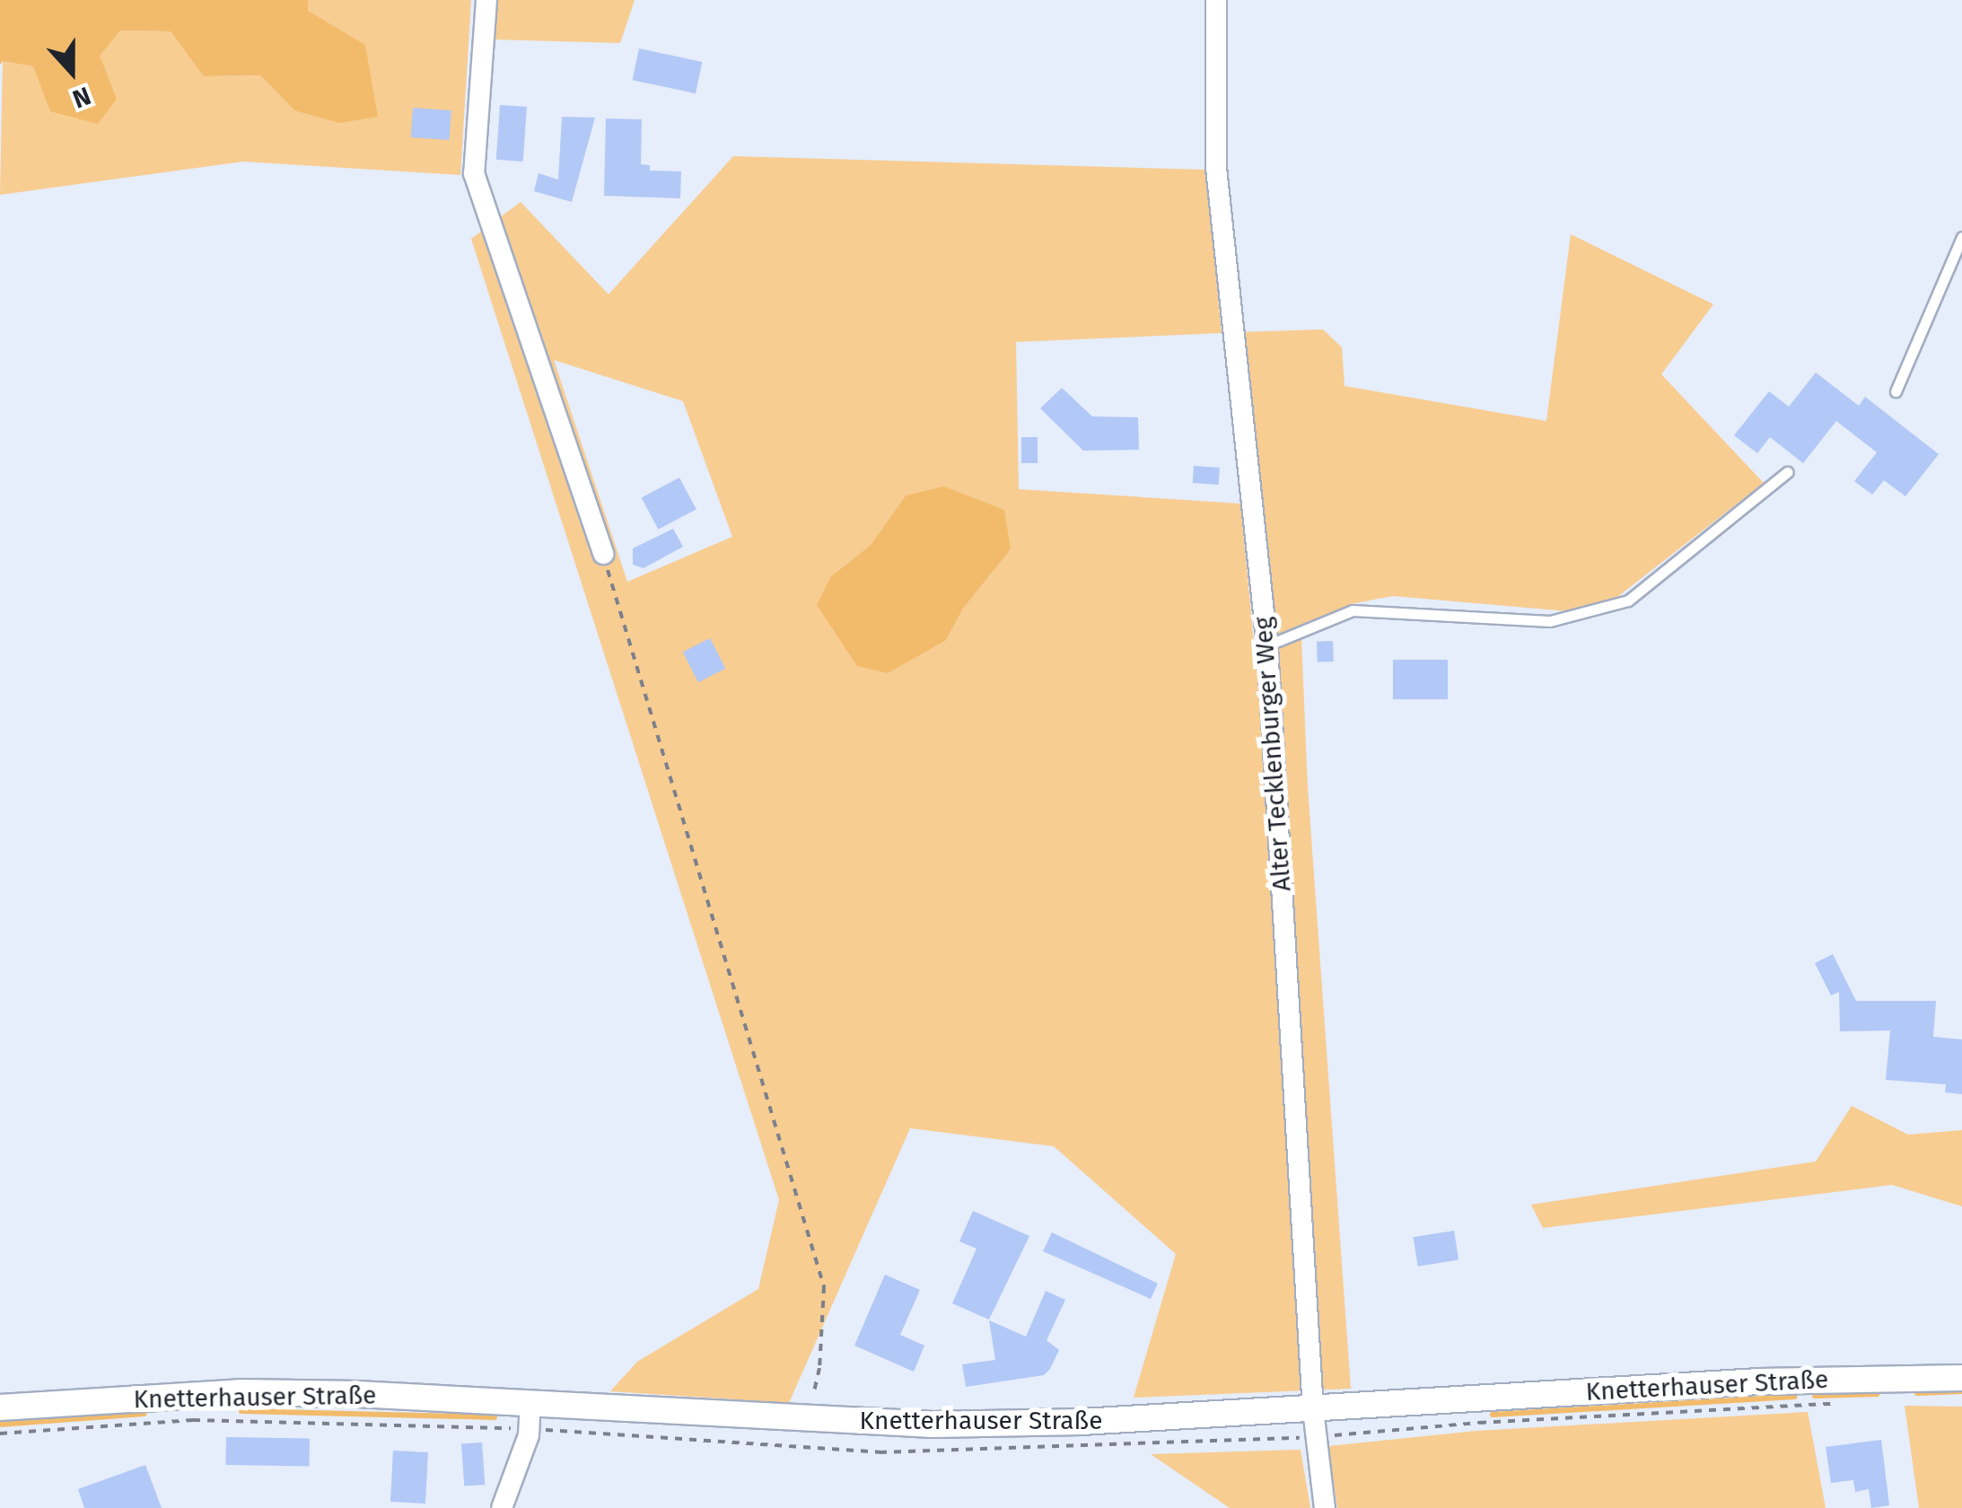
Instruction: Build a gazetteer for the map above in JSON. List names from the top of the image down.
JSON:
{
  "streets": {
    "street": ["Alter Tecklenburger Weg", "Knetterhauser Straße"]
  },
  "crossings": [
    ["Alter Tecklenburger Weg", "Knetterhauser Straße"]
  ],
  "north": "bottom"
}
